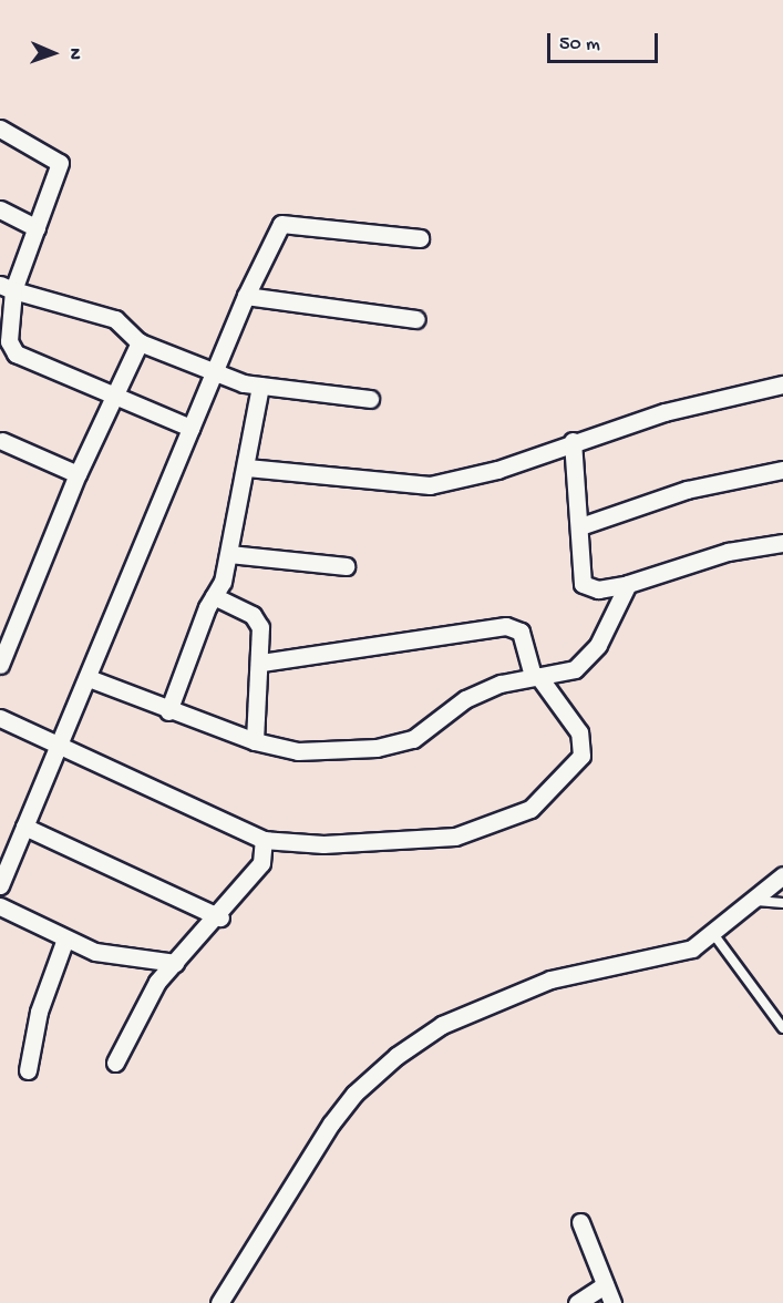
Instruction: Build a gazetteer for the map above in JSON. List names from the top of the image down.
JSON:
{
  "scale_bar": "50 m",
  "north": "right"
}
